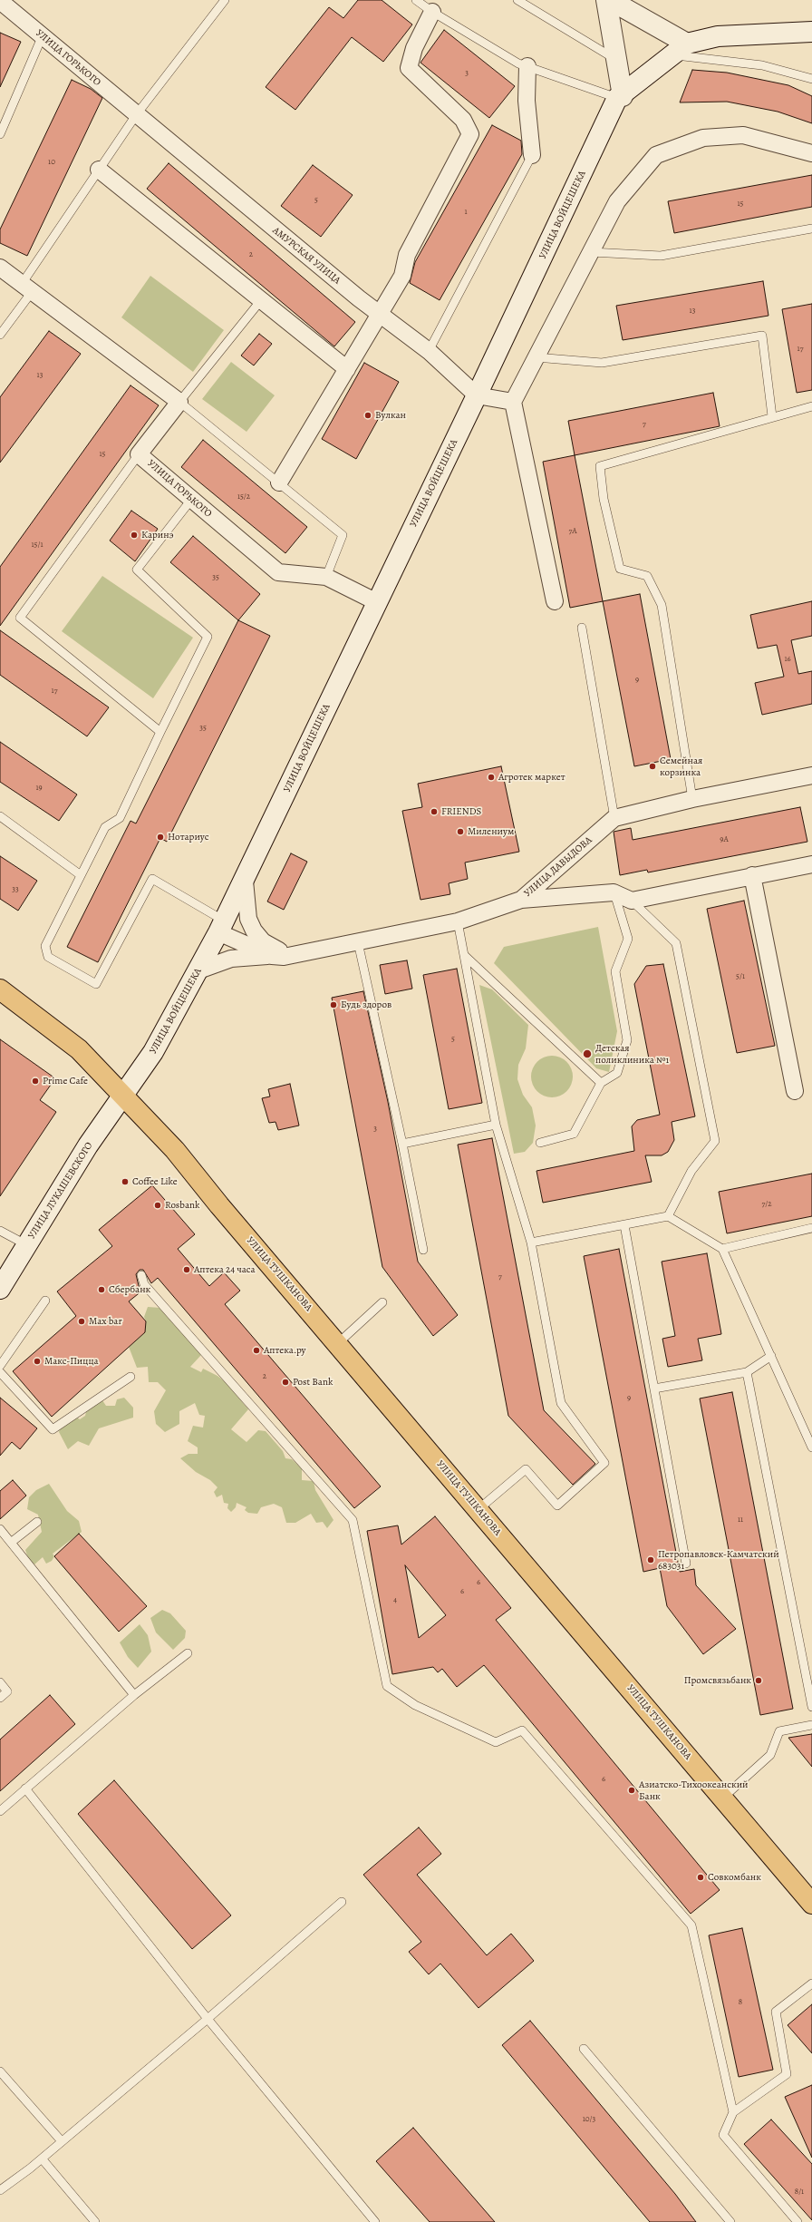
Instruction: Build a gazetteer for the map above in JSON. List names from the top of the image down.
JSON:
{
  "streets": {
    "main road": ["УЛИЦА ВОЙЦЕШЕКА", "УЛИЦА ЛУКАШЕВСКОГО", "УЛИЦА ТУШКАНОВА"],
    "street": ["УЛИЦА ГОРЬКОГО", "АМУРСКАЯ УЛИЦА", "УЛИЦА ДАВЫДОВА"]
  },
  "crossings": [
    ["УЛИЦА ГОРЬКОГО", "УЛИЦА ВОЙЦЕШЕКА"],
    ["УЛИЦА ГОРЬКОГО", "АМУРСКАЯ УЛИЦА"],
    ["УЛИЦА ВОЙЦЕШЕКА", "АМУРСКАЯ УЛИЦА"],
    ["УЛИЦА ВОЙЦЕШЕКА", "УЛИЦА ДАВЫДОВА"],
    ["УЛИЦА ВОЙЦЕШЕКА", "УЛИЦА ЛУКАШЕВСКОГО"],
    ["УЛИЦА ВОЙЦЕШЕКА", "УЛИЦА ТУШКАНОВА"],
    ["УЛИЦА ЛУКАШЕВСКОГО", "УЛИЦА ТУШКАНОВА"]
  ],
  "places": [
    "Вулкан",
    "Каринэ",
    "Семейная корзинка",
    "Агротек маркет",
    "FRIENDS",
    "Милениум",
    "Нотариус",
    "Будь здоров",
    "Детская поликлиника №1",
    "Prime Cafe",
    "Coffee Like",
    "Rosbank",
    "Аптека 24 часа",
    "Сбербанк",
    "Max bar",
    "Аптека.ру",
    "Макс-Пицца",
    "Post Bank",
    "Петропавловск-Камчатский 683031",
    "Промсвязьбанк",
    "Азиатско-Тихоокеанский Банк",
    "Совкомбанк"
  ],
  "house_numbers": [
    "3",
    "10",
    "5",
    "15",
    "1",
    "2",
    "13",
    "17",
    "13",
    "7",
    "15",
    "15/2",
    "7А",
    "15/1",
    "35",
    "16",
    "9",
    "17",
    "35",
    "19",
    "9А",
    "33",
    "5/1",
    "5",
    "3",
    "7/2",
    "7",
    "2",
    "9",
    "11",
    "6",
    "6",
    "4",
    "6",
    "8",
    "10/3",
    "8/1"
  ]
}
